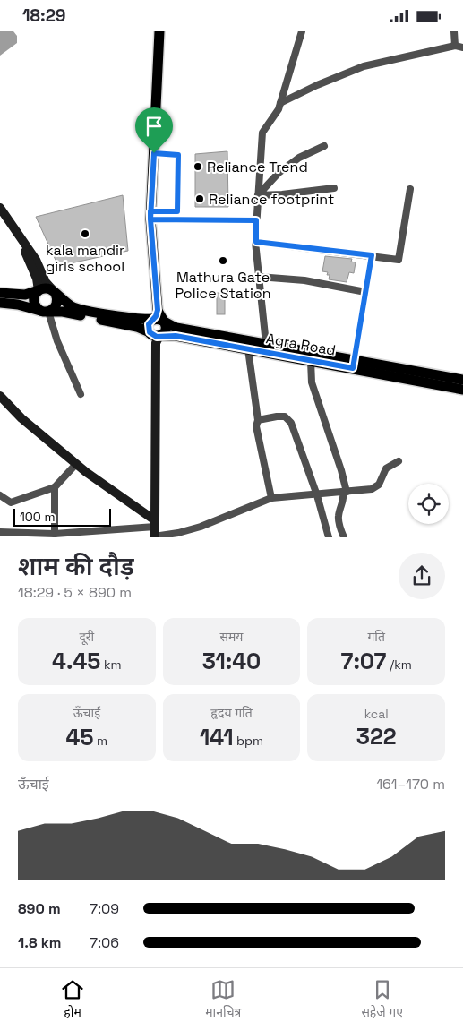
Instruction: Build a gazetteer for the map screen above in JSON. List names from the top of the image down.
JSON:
{
  "streets": {
    "main road": ["Agra Road"]
  },
  "places": [
    "Reliance Trend",
    "Reliance footprint",
    "kala mandir girls school",
    "Mathura Gate Police Station"
  ],
  "scale_bar": "100 m",
  "page": {
    "status": "18:29",
    "scale": "100 m",
    "heading": ["शाम की दौड़", "18:29 · 5 × 890 m"],
    "stats": [
      ["दूरी", "4.45 km"],
      ["समय", "31:40"],
      ["गति", "7:07 /km"],
      ["ऊँचाई", "45 m"],
      ["हृदय गति", "141 bpm"],
      ["kcal", "322"]
    ],
    "chart": ["ऊँचाई", "161–170 m"],
    "list": [
      {
        "name": "890 m",
        "note": "7:09"
      },
      {
        "name": "1.8 km",
        "note": "7:06"
      }
    ],
    "tabs": ["होम", "मानचित्र", "सहेजे गए"]
  }
}
